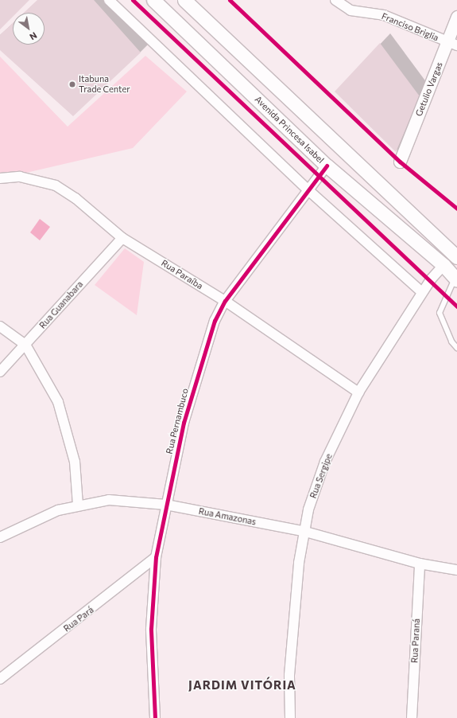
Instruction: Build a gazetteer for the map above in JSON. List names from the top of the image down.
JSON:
{
  "streets": {
    "main road": ["Avenida Princesa Isabel"],
    "street": [
      "Franciso Briglia",
      "Getulio Vargas",
      "Rua Paraíba",
      "Rua Guanabara",
      "Rua Pernambuco",
      "Rua Sergipe",
      "Rua Amazonas",
      "Rua Pará",
      "Rua Paraná"
    ]
  },
  "crossings": [
    ["Franciso Briglia", "Getulio Vargas"],
    ["Avenida Princesa Isabel", "Rua Pernambuco"],
    ["Avenida Princesa Isabel", "Rua Sergipe"],
    ["Rua Paraíba", "Rua Guanabara"],
    ["Rua Paraíba", "Rua Pernambuco"],
    ["Rua Paraíba", "Rua Sergipe"],
    ["Rua Pernambuco", "Rua Amazonas"],
    ["Rua Pernambuco", "Rua Pará"],
    ["Rua Sergipe", "Rua Amazonas"],
    ["Rua Amazonas", "Rua Paraná"]
  ],
  "districts": ["JARDIM VITÓRIA"],
  "places": ["Itabuna Trade Center"],
  "north": "bottom right"
}
